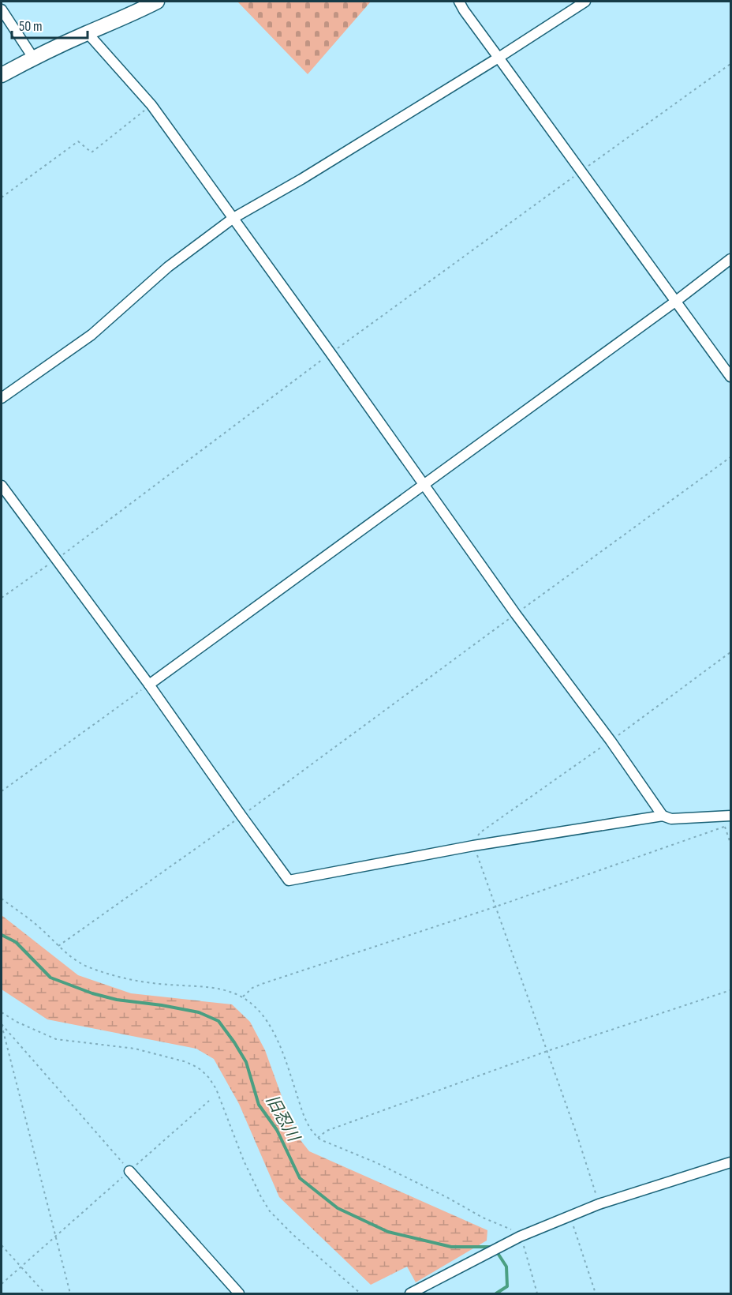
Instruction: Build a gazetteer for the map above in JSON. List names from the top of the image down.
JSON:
{
  "water": ["旧忍川"],
  "scale_bar": "50 m"
}
